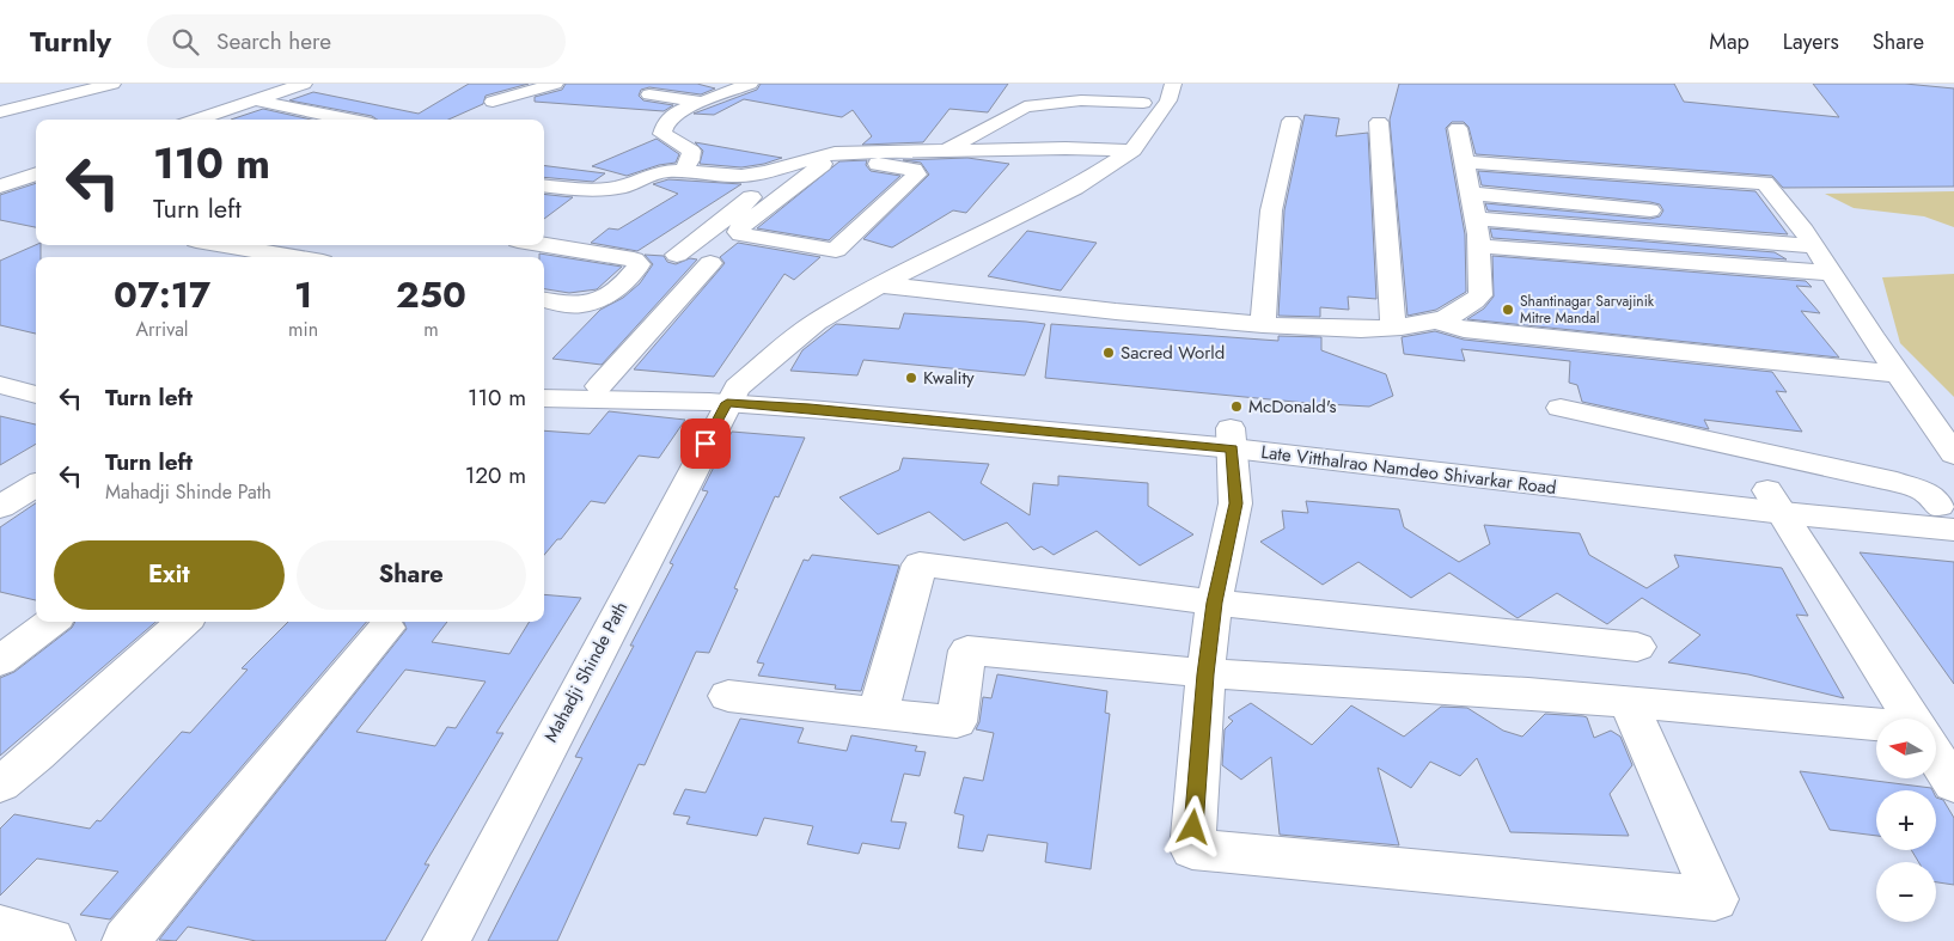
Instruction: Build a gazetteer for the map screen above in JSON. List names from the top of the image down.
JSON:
{
  "streets": {
    "street": ["Late Vitthalrao Namdeo Shivarkar Road", "Mahadji Shinde Path"]
  },
  "crossings": [
    ["Late Vitthalrao Namdeo Shivarkar Road", "Mahadji Shinde Path"]
  ],
  "places": [
    "Shantinagar Sarvajinik Mitre Mandal",
    "Sacred World",
    "Kwality",
    "McDonald's"
  ],
  "north": "left",
  "page": {
    "header": "Turnly",
    "search": "Search here",
    "nav": ["Map", "Layers", "Share"],
    "turn": ["110 m", "Turn left"],
    "eta": [
      "07:17",
      "Arrival",
      "1",
      "min",
      "250",
      "m"
    ],
    "list": [
      {
        "name": "Turn left",
        "value": "110 m"
      },
      {
        "name": "Turn left",
        "note": "Mahadji Shinde Path",
        "value": "120 m"
      }
    ],
    "buttons": ["Exit", "Share"],
    "map_buttons": ["+", "−"]
  }
}
